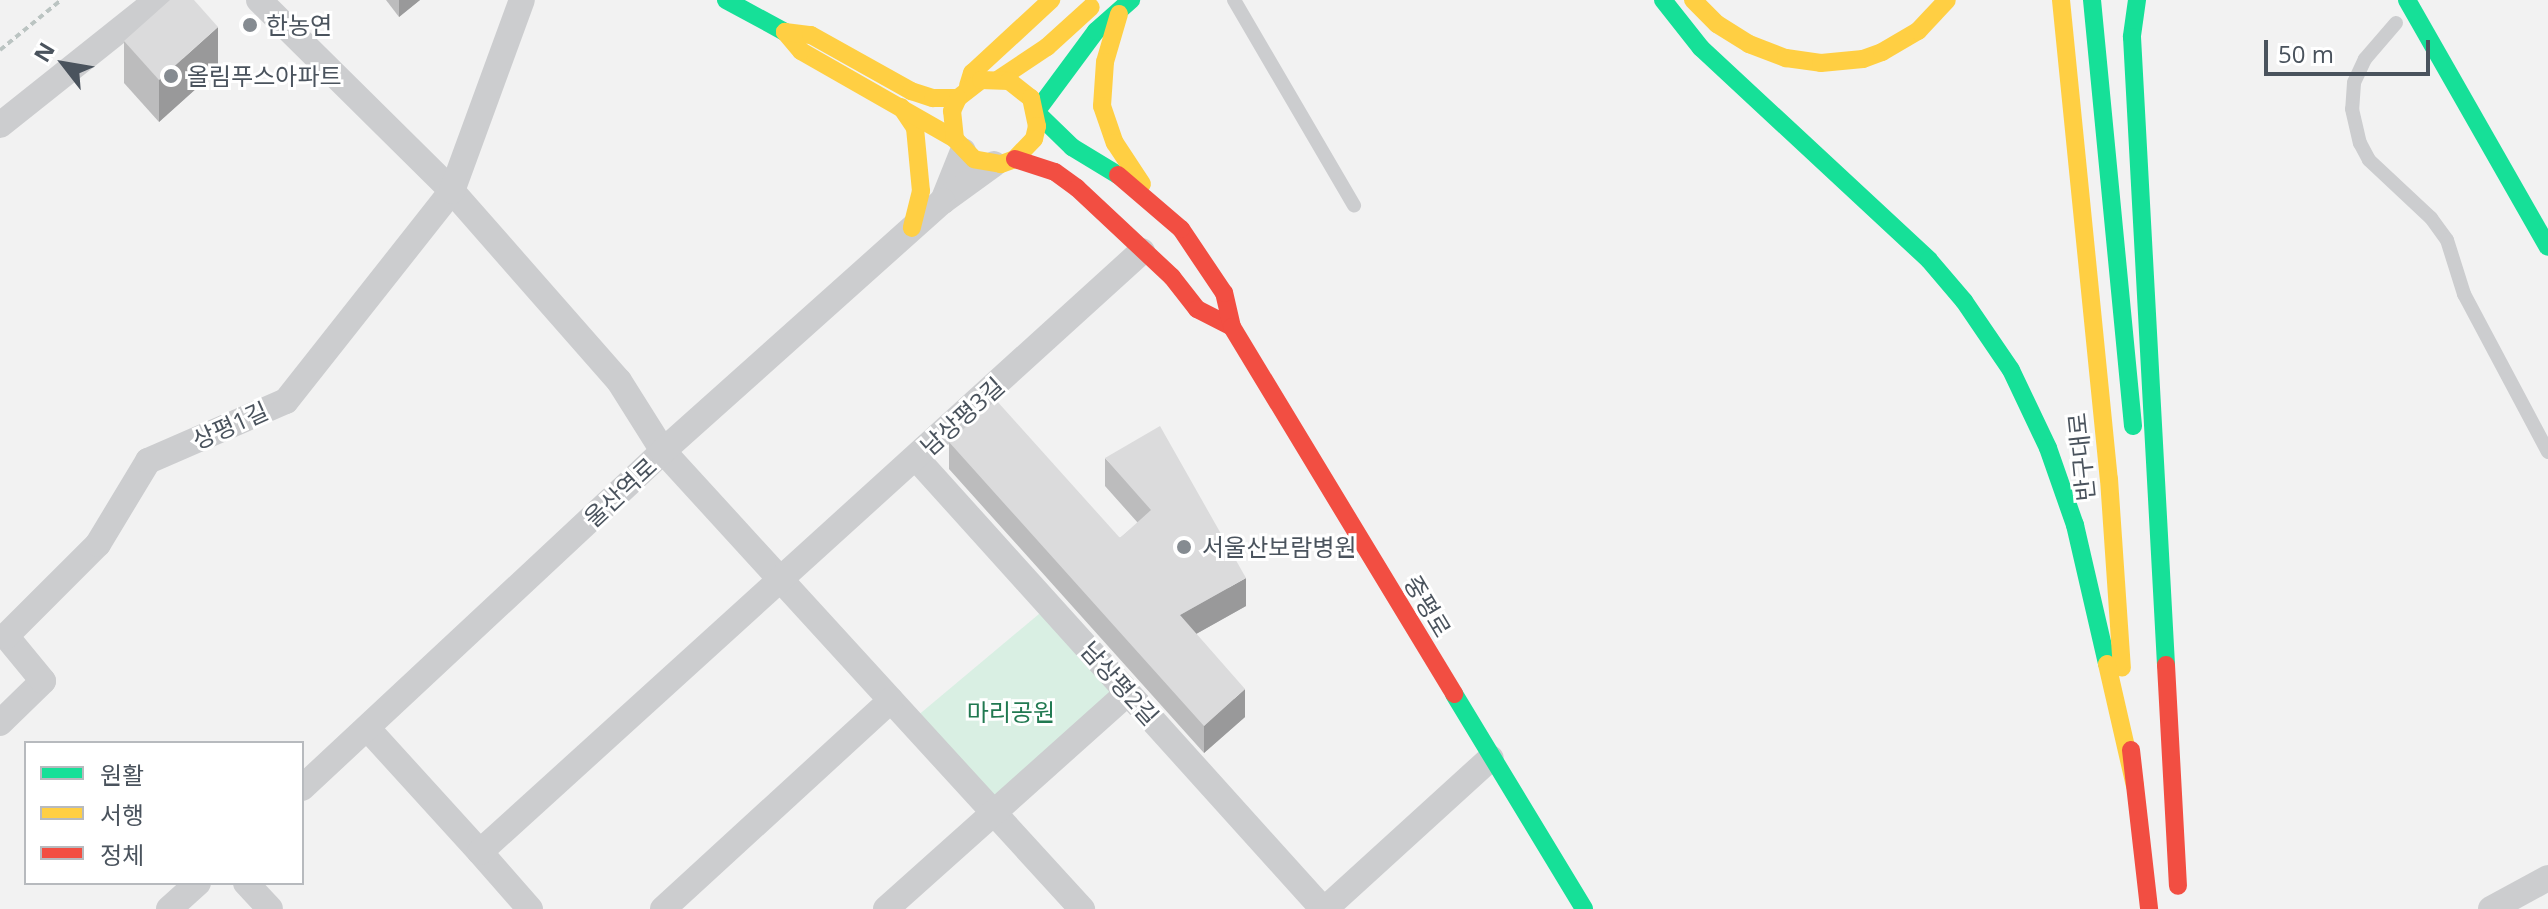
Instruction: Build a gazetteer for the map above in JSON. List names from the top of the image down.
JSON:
{
  "streets": {
    "main road": ["반구대로", "중평로"],
    "street": [
      "남상평3길",
      "상평1길",
      "울산역로",
      "남상평2길"
    ]
  },
  "crossings": [
    ["남상평3길", "남상평2길"],
    ["중평로", "남상평2길"]
  ],
  "parks": ["마리공원"],
  "places": ["한농연", "올림푸스아파트", "서울산보람병원"],
  "legend": ["원활", "서행", "정체"],
  "scale_bar": "50 m",
  "north": "top left"
}
